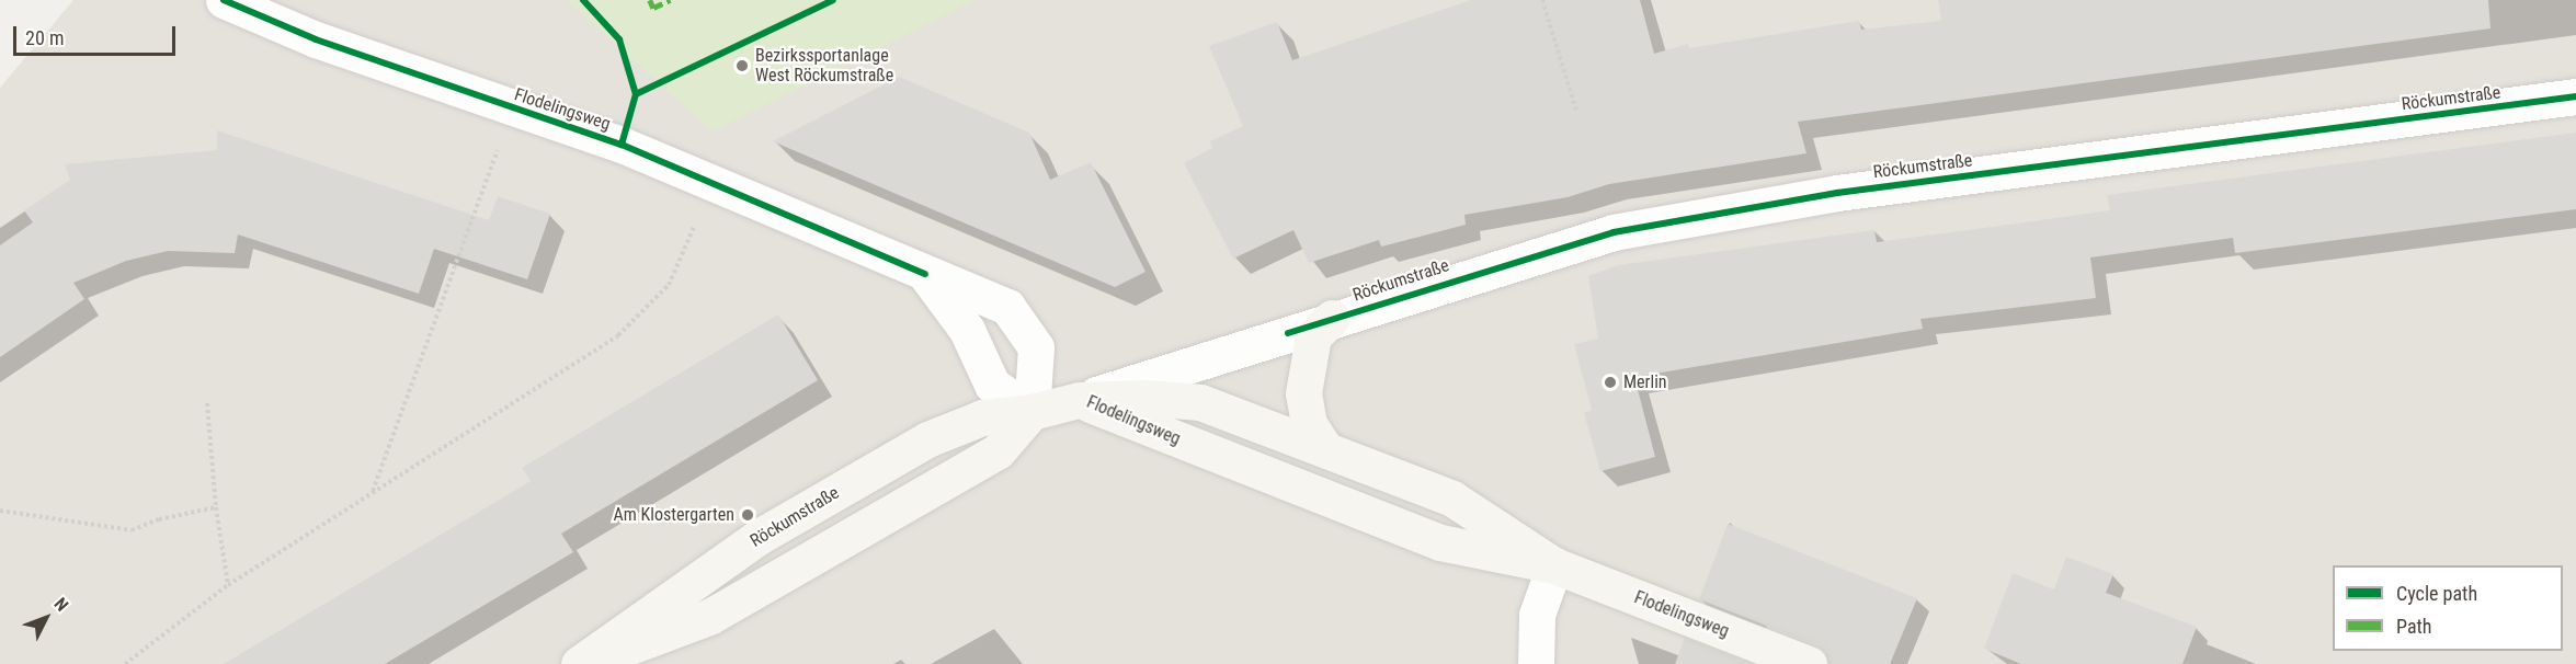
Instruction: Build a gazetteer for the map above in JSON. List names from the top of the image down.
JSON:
{
  "streets": {
    "street": ["Röckumstraße", "Flodelingsweg"]
  },
  "crossings": [
    ["Röckumstraße", "Flodelingsweg"]
  ],
  "places": ["Bezirkssportanlage West Röckumstraße", "Merlin", "Am Klostergarten"],
  "legend": ["Cycle path", "Path"],
  "scale_bar": "20 m",
  "north": "top right"
}
